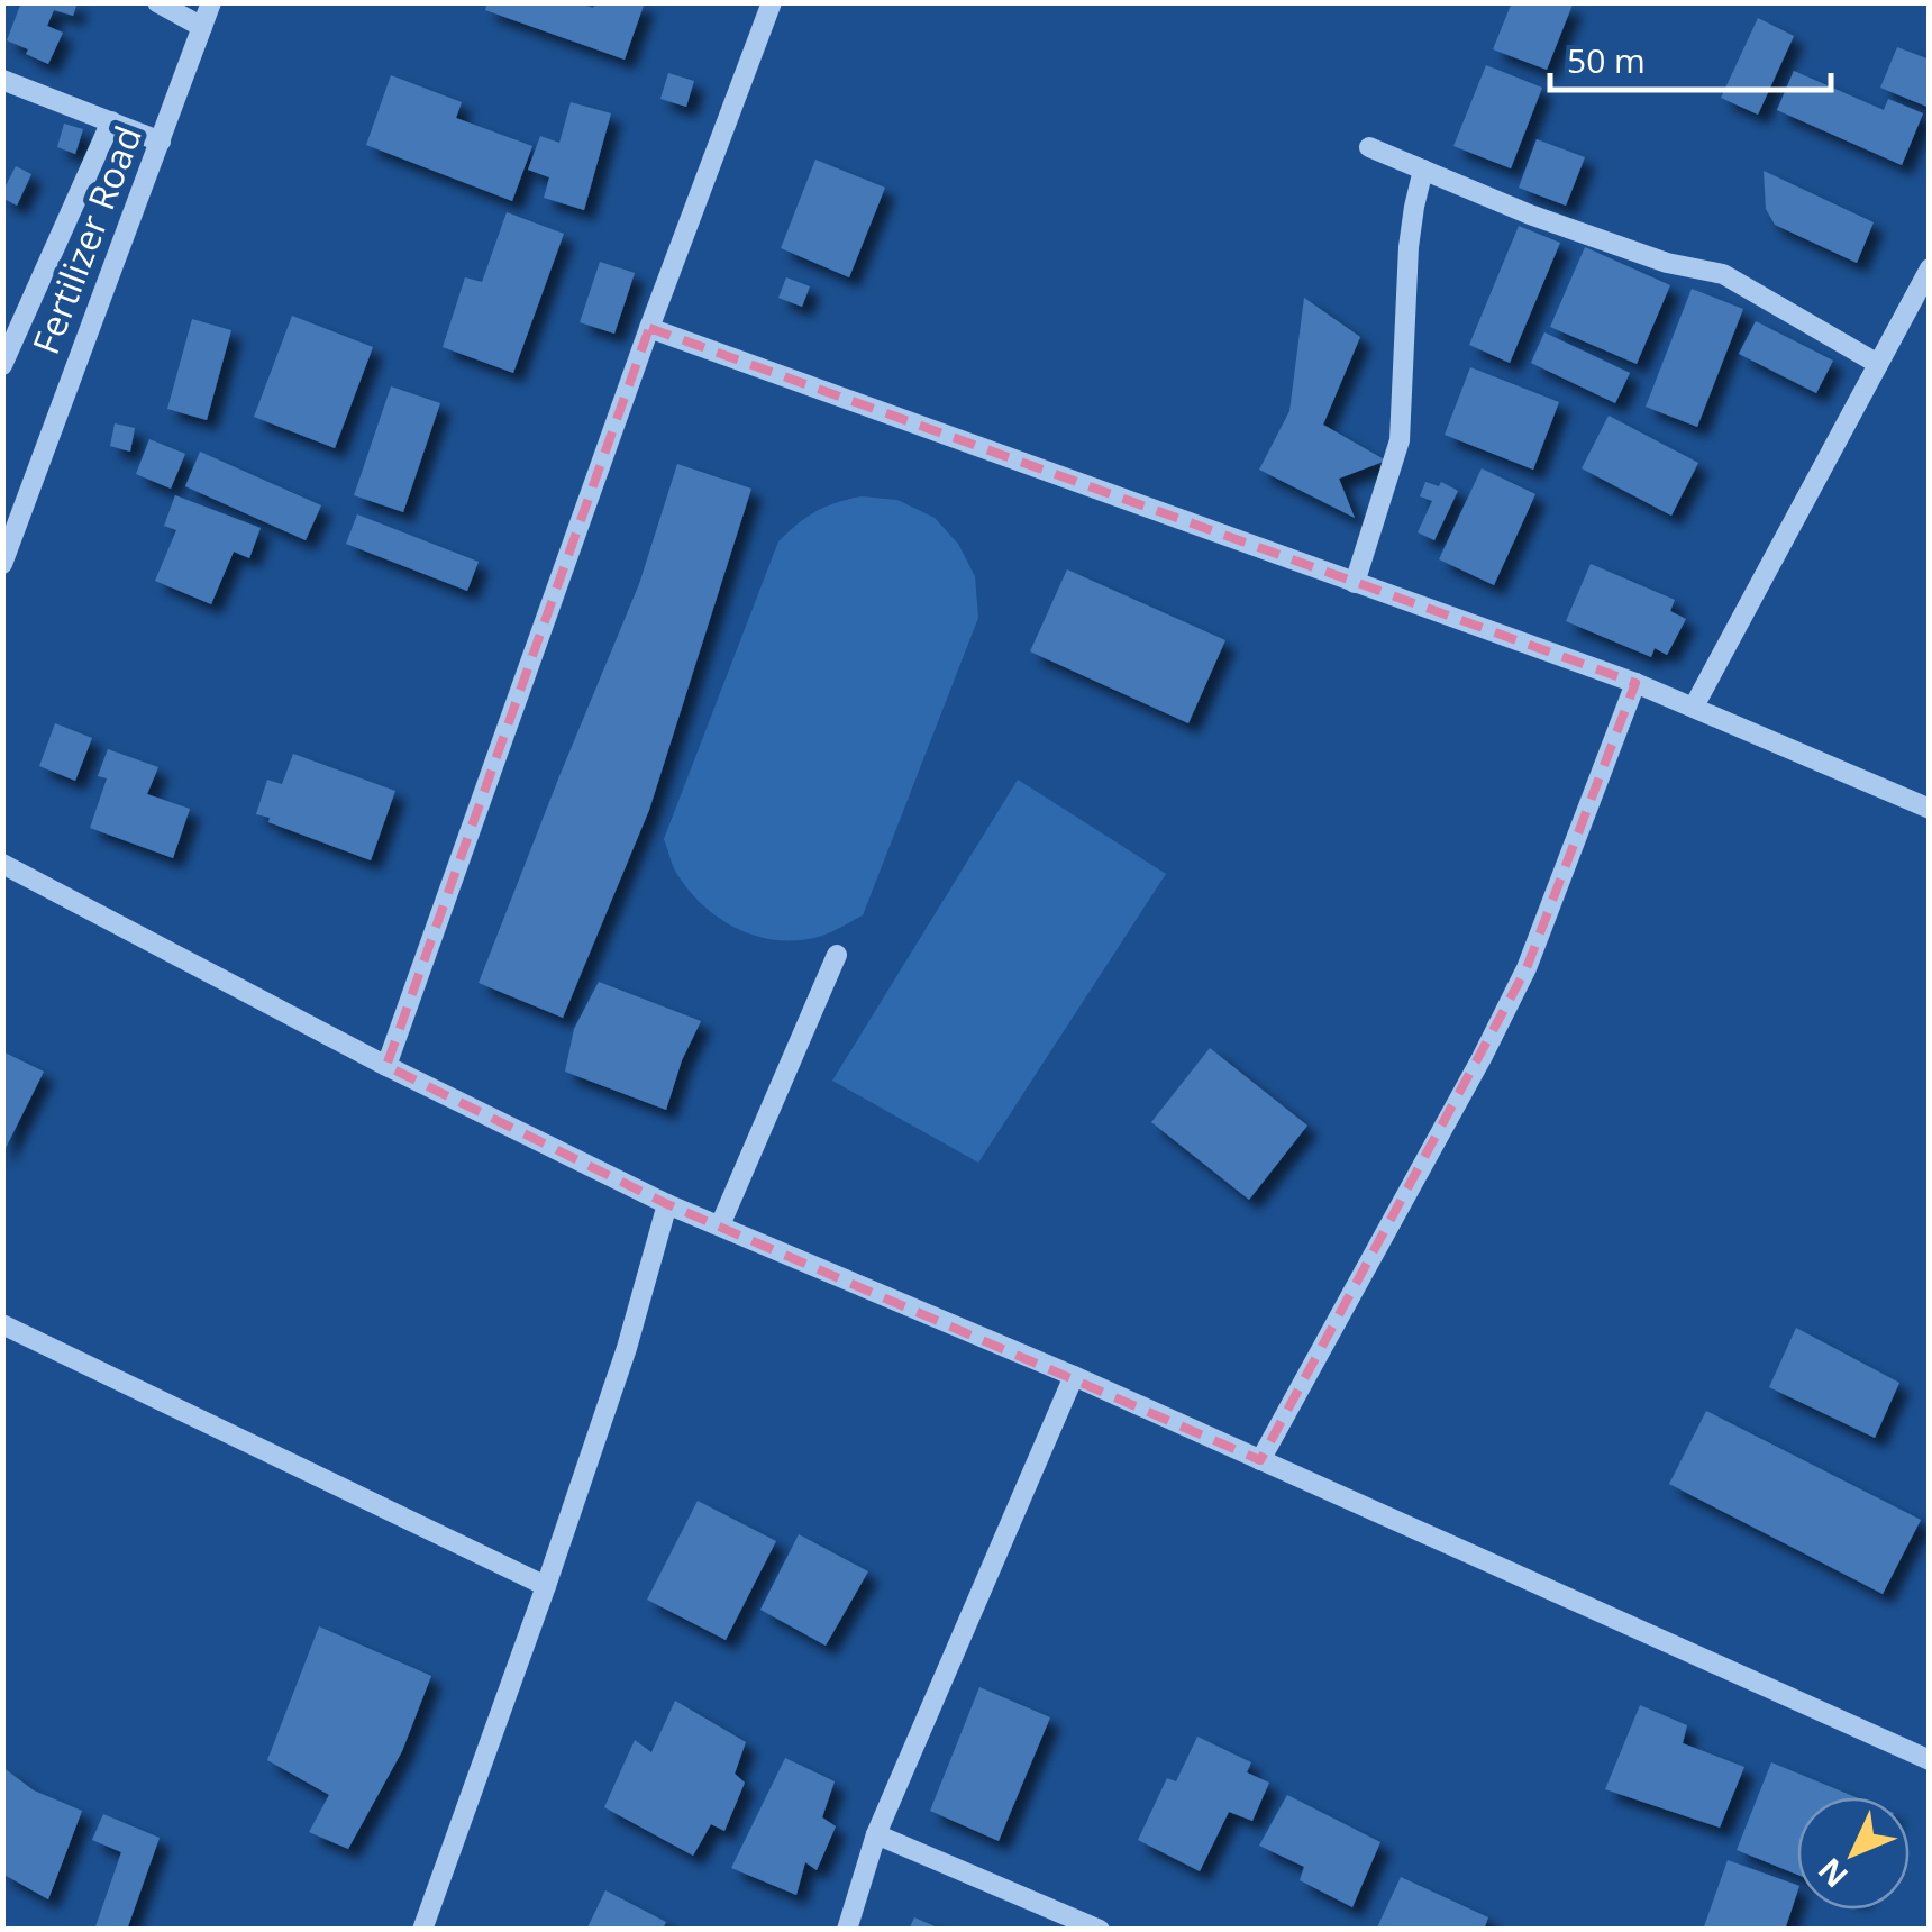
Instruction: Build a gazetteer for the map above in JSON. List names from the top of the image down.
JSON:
{
  "streets": {
    "street": ["Fertilizer Road"]
  },
  "scale_bar": "50 m",
  "north": "bottom left"
}
